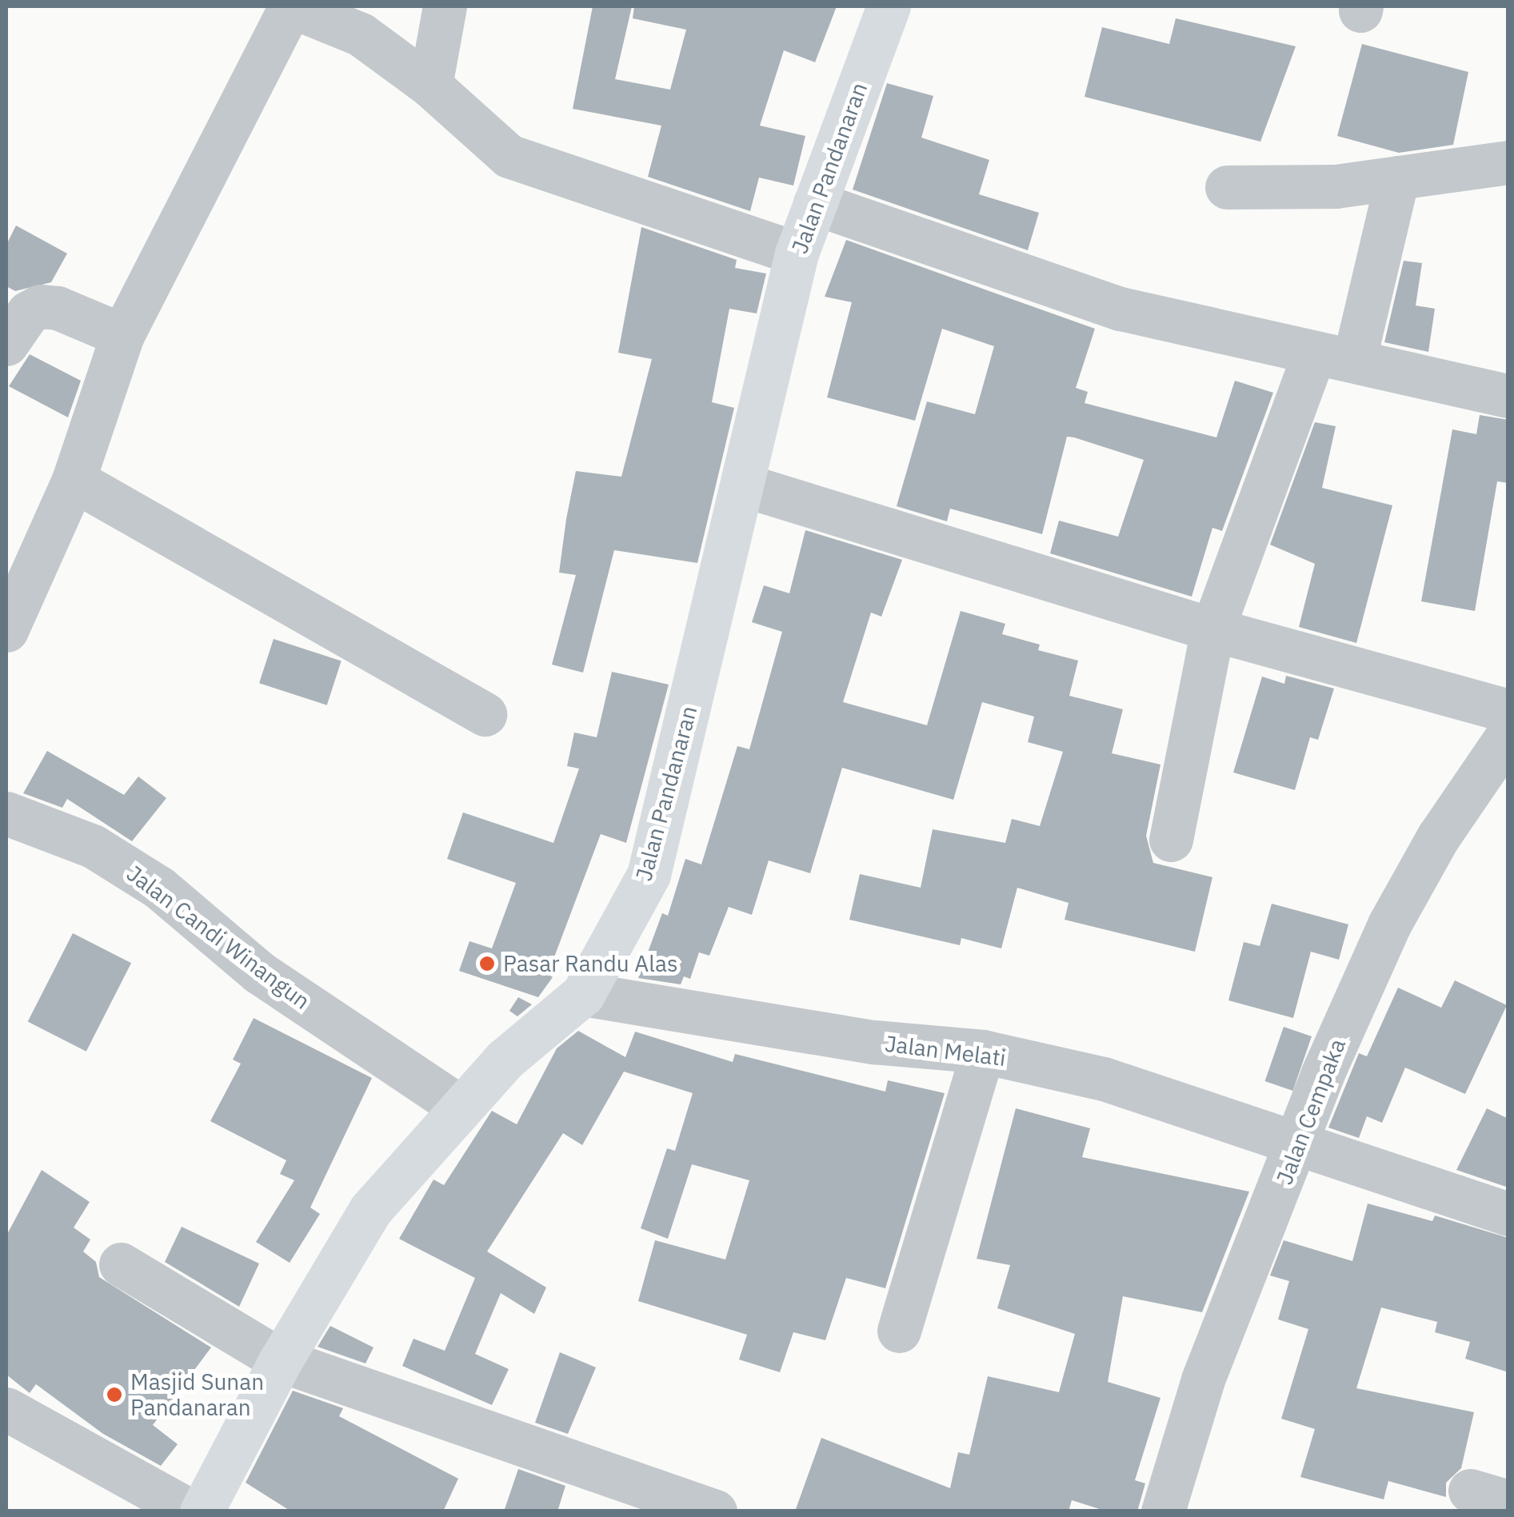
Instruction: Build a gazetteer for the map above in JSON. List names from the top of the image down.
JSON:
{
  "streets": {
    "main road": ["Jalan Pandanaran"],
    "street": ["Jalan Candi Winangun", "Jalan Melati", "Jalan Cempaka"]
  },
  "crossings": [
    ["Jalan Pandanaran", "Jalan Candi Winangun"],
    ["Jalan Pandanaran", "Jalan Melati"],
    ["Jalan Melati", "Jalan Cempaka"]
  ],
  "places": ["Pasar Randu Alas", "Masjid Sunan Pandanaran"]
}
